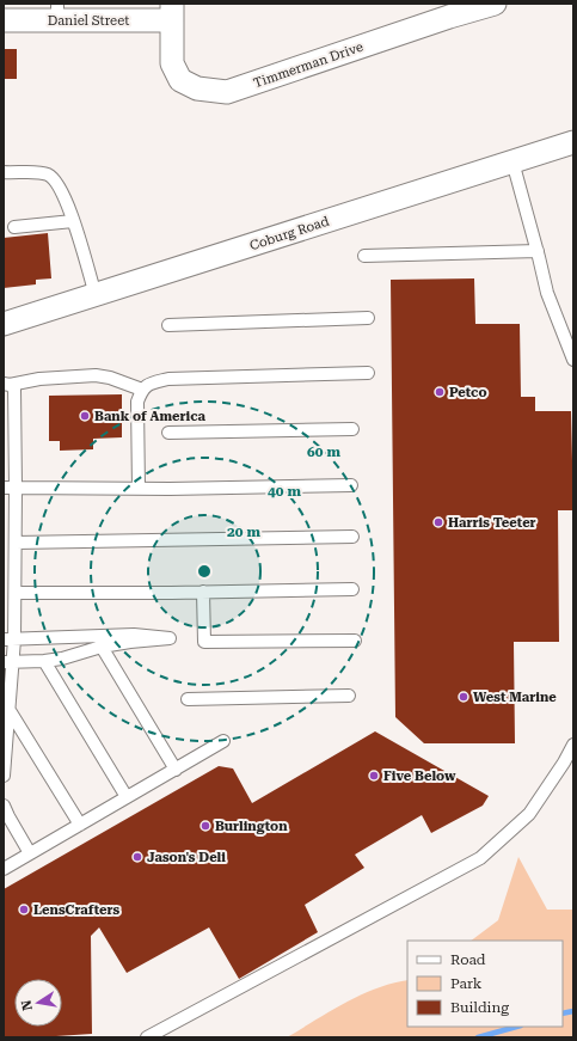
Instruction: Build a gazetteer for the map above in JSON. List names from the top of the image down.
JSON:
{
  "streets": {
    "street": ["Daniel Street", "Timmerman Drive", "Coburg Road"]
  },
  "crossings": [
    ["Daniel Street", "Timmerman Drive"]
  ],
  "places": [
    "Petco",
    "Bank of America",
    "Harris Teeter",
    "West Marine",
    "Five Below",
    "Burlington",
    "Jason's Deli",
    "LensCrafters"
  ],
  "legend": ["Road", "Park", "Building"],
  "north": "left",
  "rings": ["60 m", "40 m", "20 m"]
}
